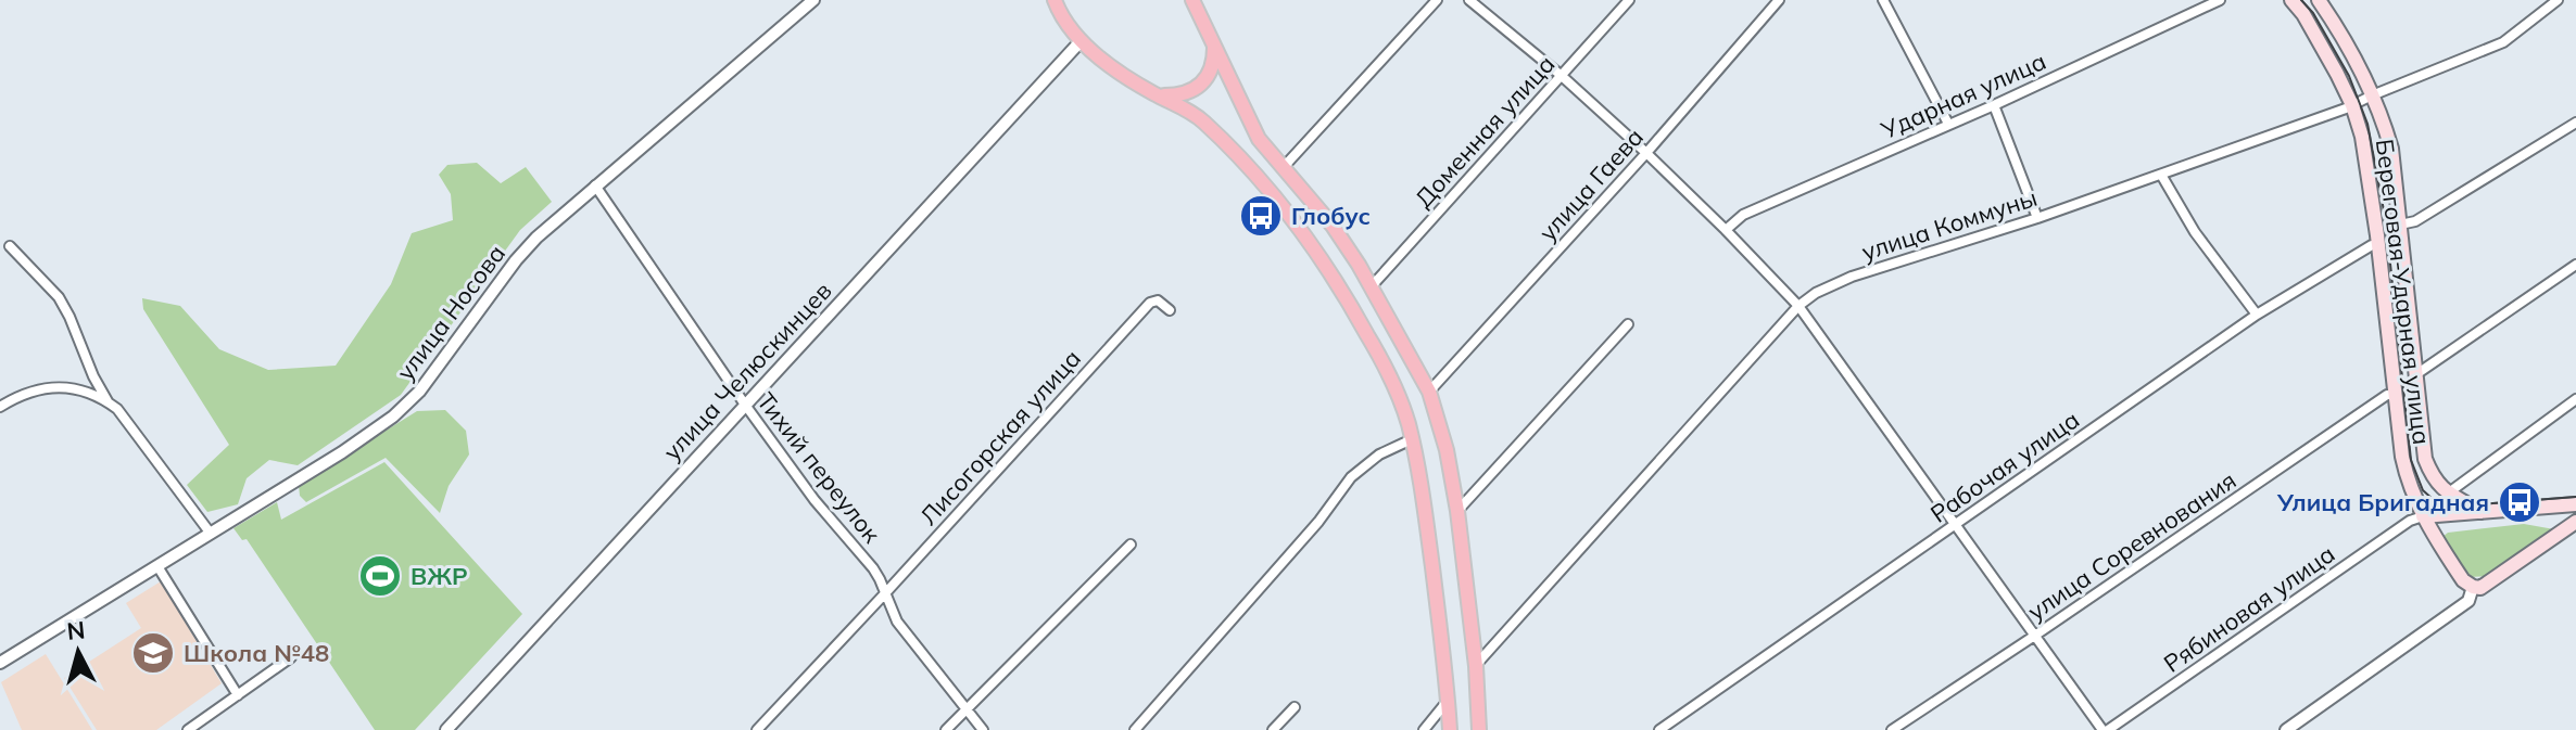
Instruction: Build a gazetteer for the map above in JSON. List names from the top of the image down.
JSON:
{
  "streets": {
    "main road": ["Береговая-Ударная улица"],
    "street": [
      "Ударная улица",
      "Доменная улица",
      "улица Гаева",
      "улица Коммуны",
      "улица Носова",
      "улица Челюскинцев",
      "Лисогорская улица",
      "Рабочая улица",
      "Тихий переулок",
      "улица Соревнования",
      "Рябиновая улица"
    ]
  },
  "crossings": [
    ["улица Коммуны", "Береговая-Ударная улица"],
    ["Береговая-Ударная улица", "Рабочая улица"],
    ["Береговая-Ударная улица", "улица Соревнования"],
    ["Береговая-Ударная улица", "Рябиновая улица"],
    ["улица Носова", "Тихий переулок"],
    ["улица Челюскинцев", "Тихий переулок"],
    ["Лисогорская улица", "Тихий переулок"]
  ],
  "places": {
    "bus stop": ["Глобус", "Улица Бригадная"],
    "sports": ["ВЖР"],
    "school or university": ["Школа №48"]
  },
  "north": "top"
}
